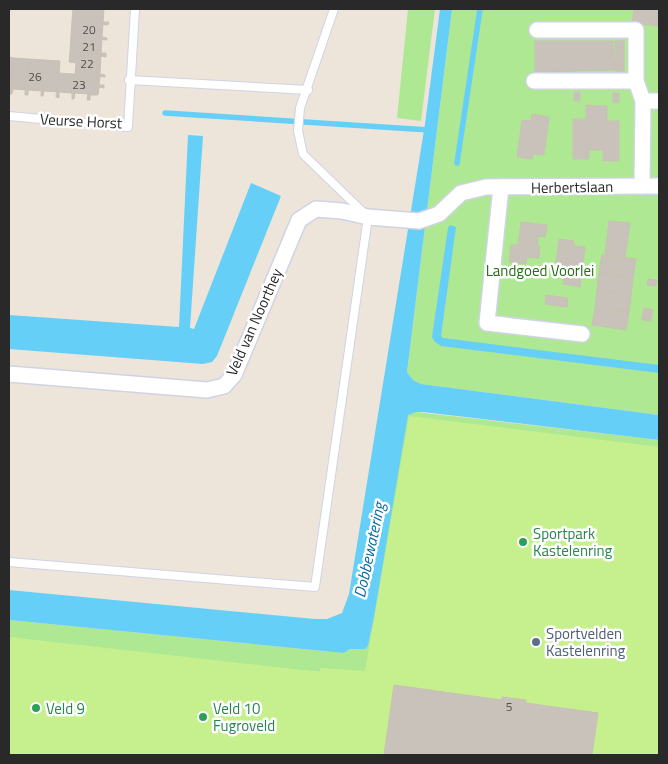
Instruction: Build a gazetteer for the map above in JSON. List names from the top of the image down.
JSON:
{
  "streets": {
    "street": ["Herbertslaan", "Veld van Noorthey"],
    "lane": ["Veurse Horst"]
  },
  "crossings": [
    ["Herbertslaan", "Veld van Noorthey"]
  ],
  "water": ["Dobbewatering"],
  "parks": ["Landgoed Voorlei"],
  "places": [
    "Sportpark Kastelenring",
    "Sportvelden Kastelenring",
    "Veld 9",
    "Veld 10 Fugroveld"
  ],
  "house_numbers": [
    "20",
    "21",
    "22",
    "26",
    "23",
    "5"
  ]
}
